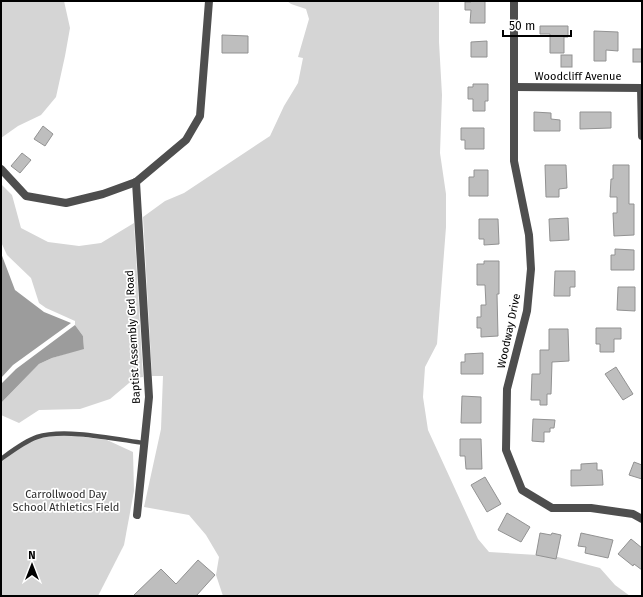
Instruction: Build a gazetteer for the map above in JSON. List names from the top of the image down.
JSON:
{
  "streets": {
    "street": ["Woodcliff Avenue", "Woodway Drive", "Baptist Assembly Grd Road"]
  },
  "crossings": [
    ["Woodcliff Avenue", "Woodway Drive"]
  ],
  "parks": ["Carrollwood Day School Athletics Field"],
  "scale_bar": "50 m",
  "north": "top"
}
